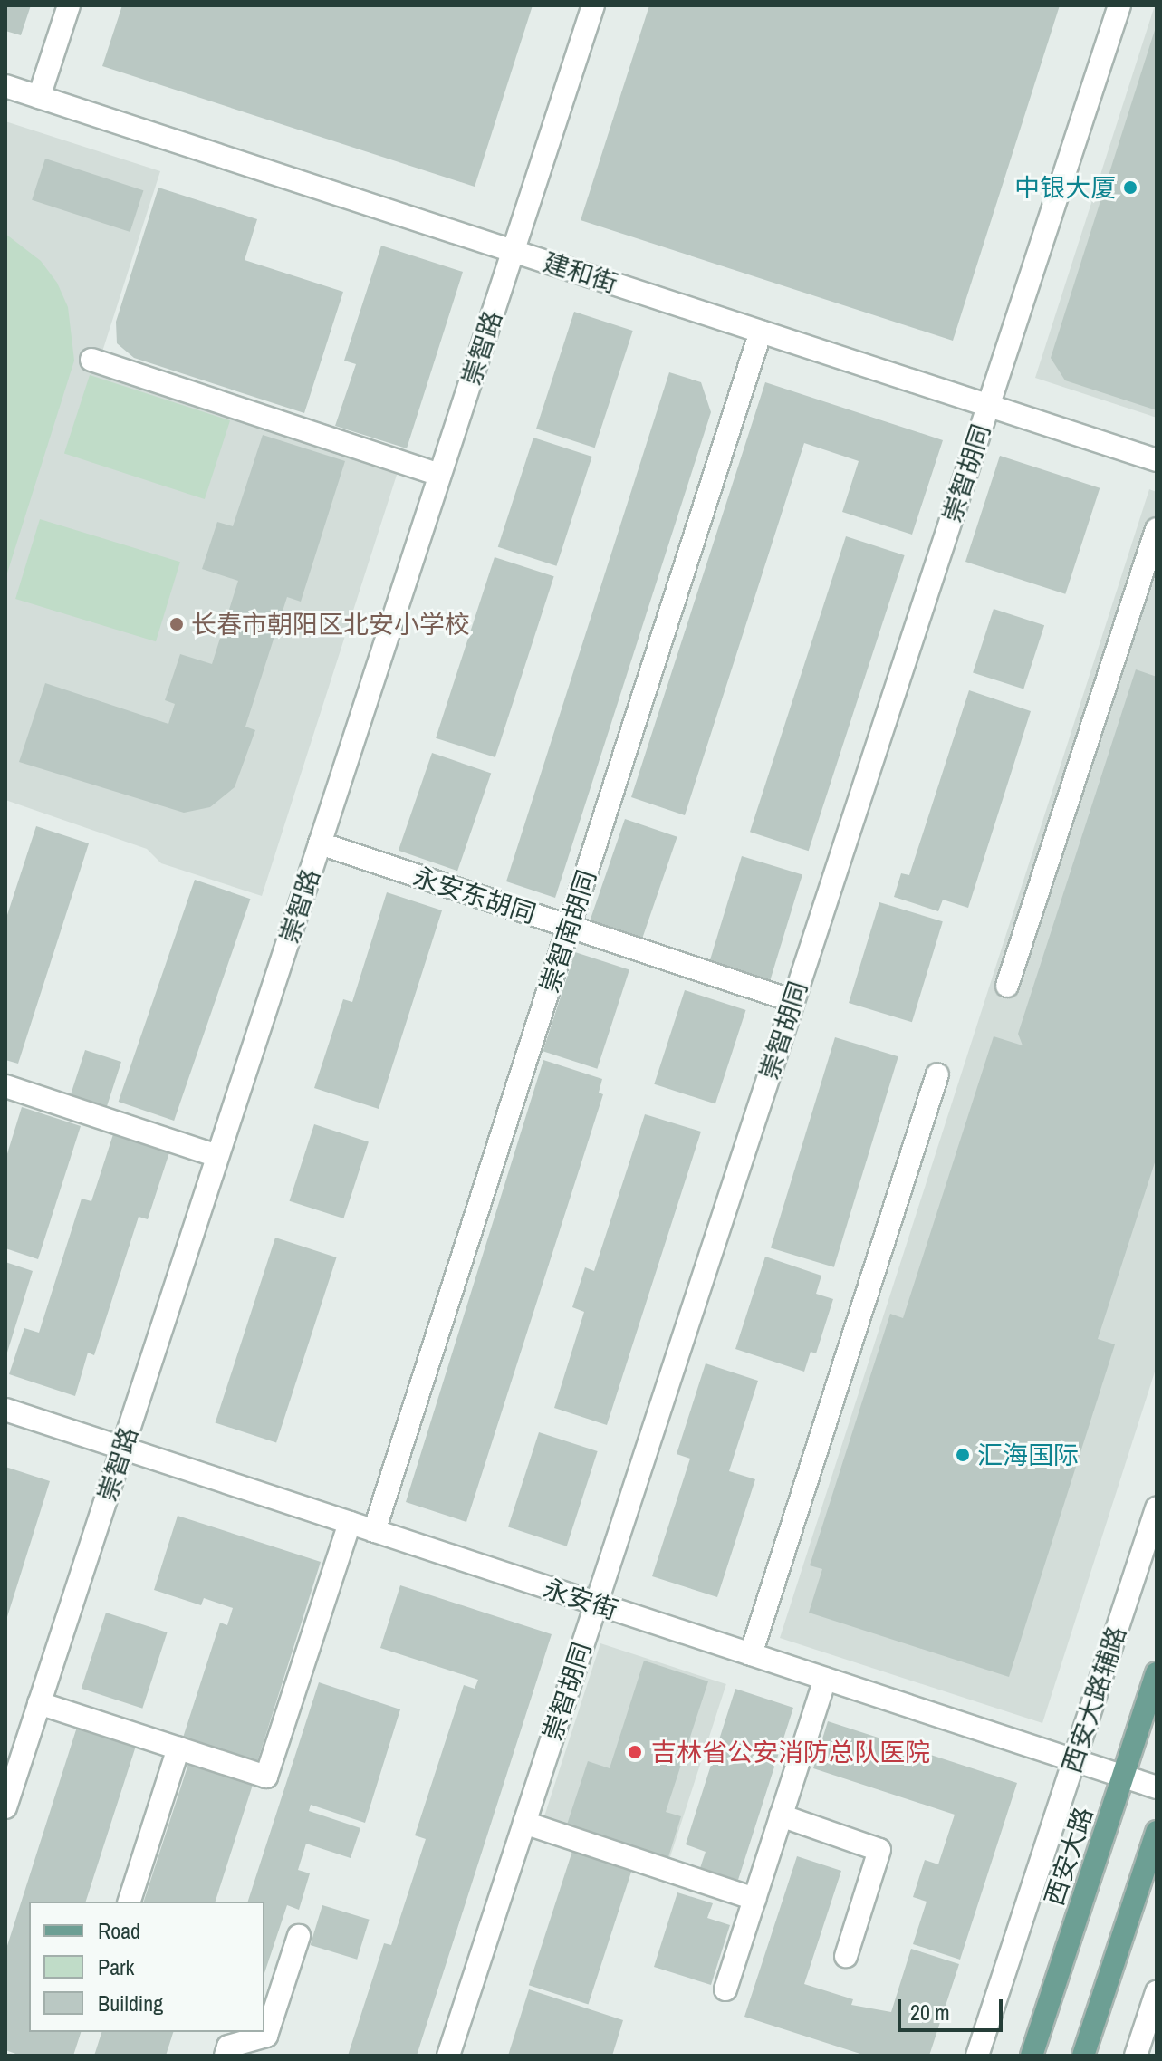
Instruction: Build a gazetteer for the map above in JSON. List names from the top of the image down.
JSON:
{
  "streets": {
    "main road": ["西安大路"],
    "street": [
      "建和街",
      "崇智路",
      "崇智胡同",
      "永安东胡同",
      "崇智南胡同",
      "永安街",
      "西安大路辅路"
    ]
  },
  "crossings": [
    ["建和街", "崇智路"],
    ["建和街", "崇智胡同"],
    ["建和街", "崇智南胡同"],
    ["崇智路", "永安东胡同"],
    ["崇智路", "永安街"],
    ["崇智胡同", "永安东胡同"],
    ["崇智胡同", "永安街"],
    ["永安东胡同", "崇智南胡同"],
    ["崇智南胡同", "永安街"],
    ["永安街", "西安大路辅路"],
    ["永安街", "西安大路"]
  ],
  "places": [
    "中银大厦",
    "长春市朝阳区北安小学校",
    "汇海国际",
    "吉林省公安消防总队医院"
  ],
  "legend": ["Road", "Park", "Building"],
  "scale_bar": "20 m"
}
